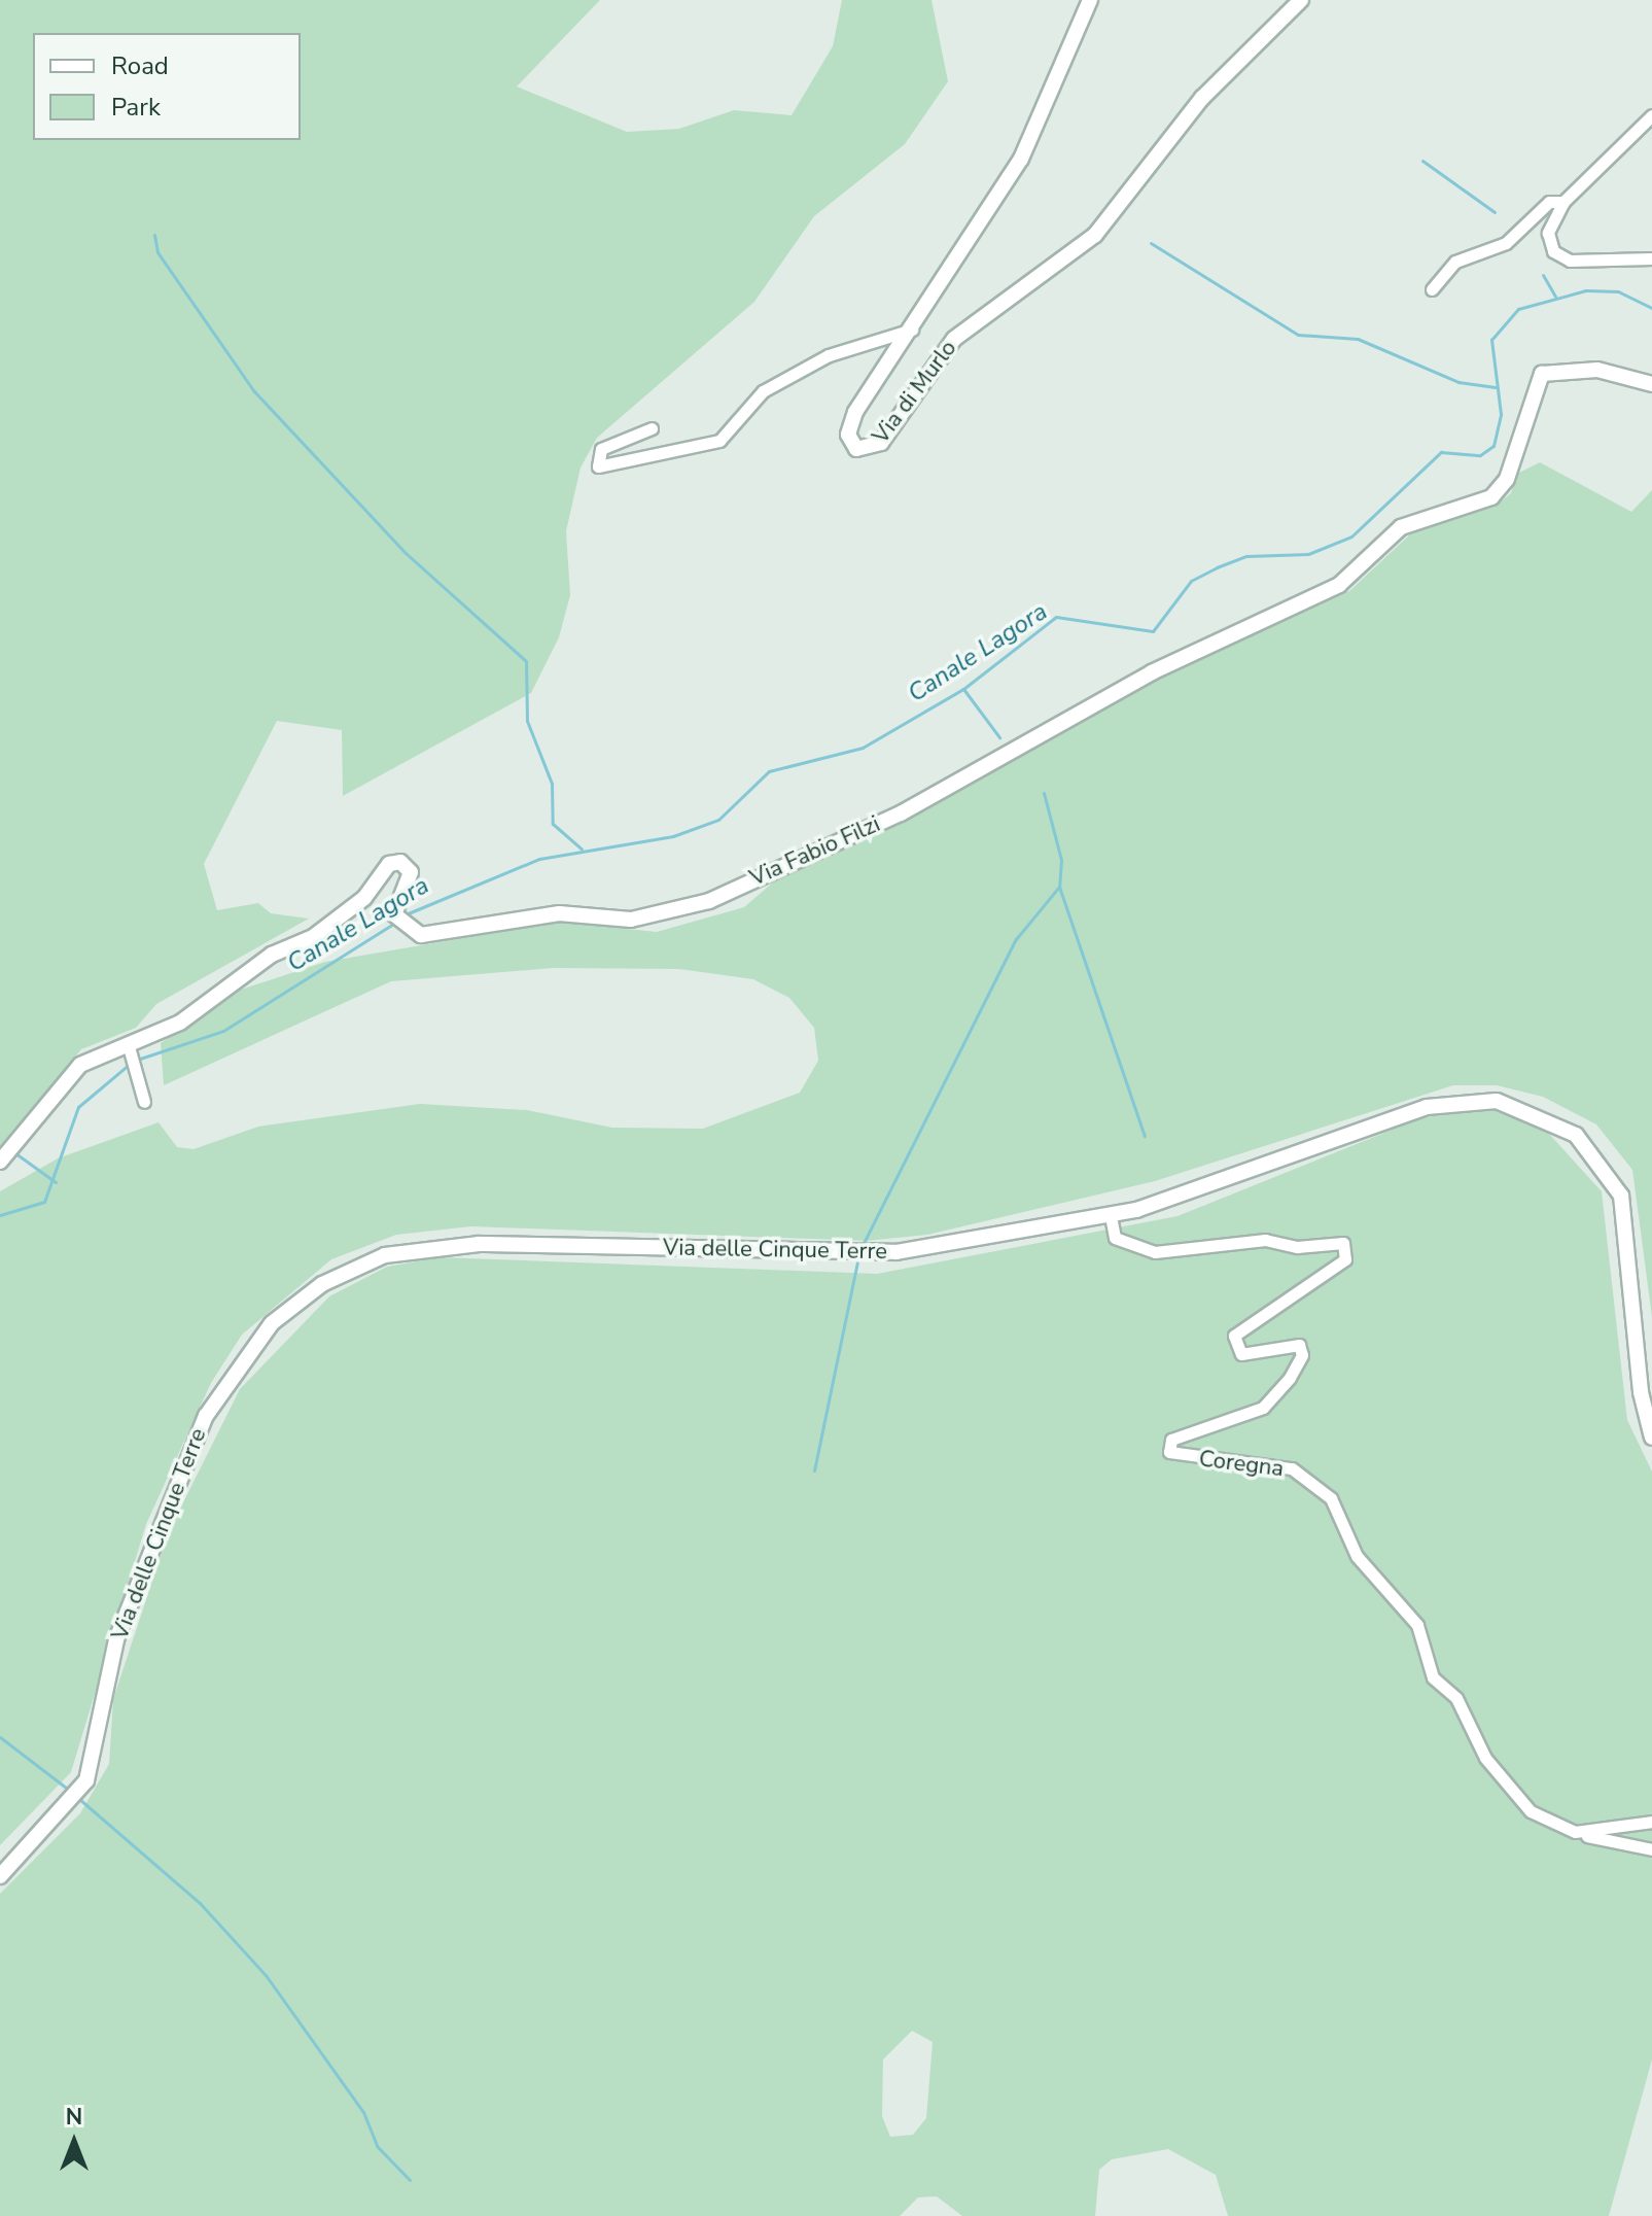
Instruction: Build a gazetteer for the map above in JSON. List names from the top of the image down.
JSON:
{
  "streets": {
    "street": [
      "Via di Murlo",
      "Via Fabio Filzi",
      "Via delle Cinque Terre",
      "Coregna"
    ]
  },
  "crossings": [
    ["Via delle Cinque Terre", "Coregna"]
  ],
  "water": ["Canale Lagora"],
  "legend": ["Road", "Park"],
  "north": "top"
}
